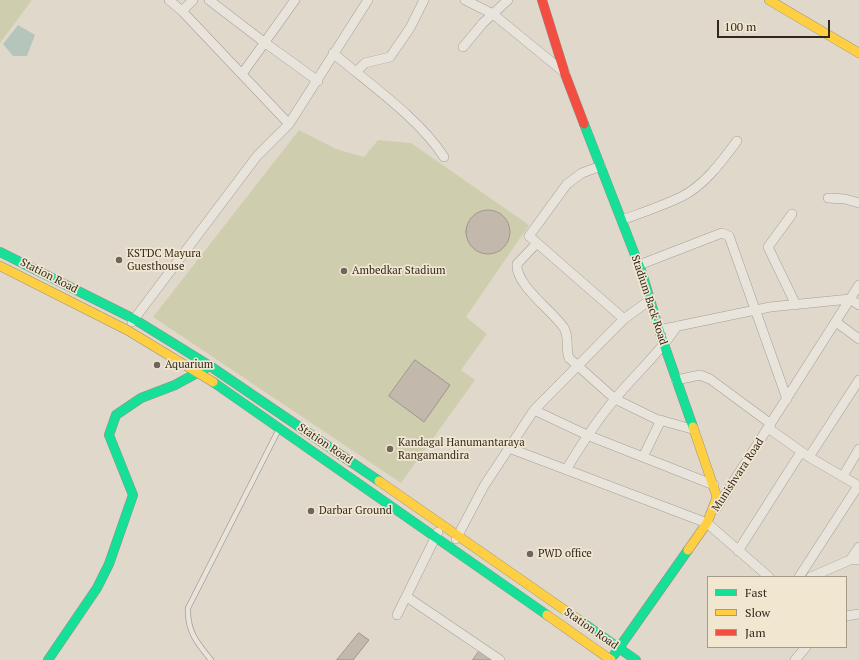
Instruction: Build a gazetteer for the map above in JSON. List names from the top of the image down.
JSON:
{
  "streets": {
    "main road": ["Station Road", "Stadium Back Road", "Munishvara Road"]
  },
  "crossings": [
    ["Station Road", "Munishvara Road"],
    ["Stadium Back Road", "Munishvara Road"]
  ],
  "places": [
    "KSTDC Mayura Guesthouse",
    "Ambedkar Stadium",
    "Aquarium",
    "Kandagal Hanumantaraya Rangamandira",
    "Darbar Ground",
    "PWD office"
  ],
  "legend": ["Fast", "Slow", "Jam"],
  "scale_bar": "100 m"
}
